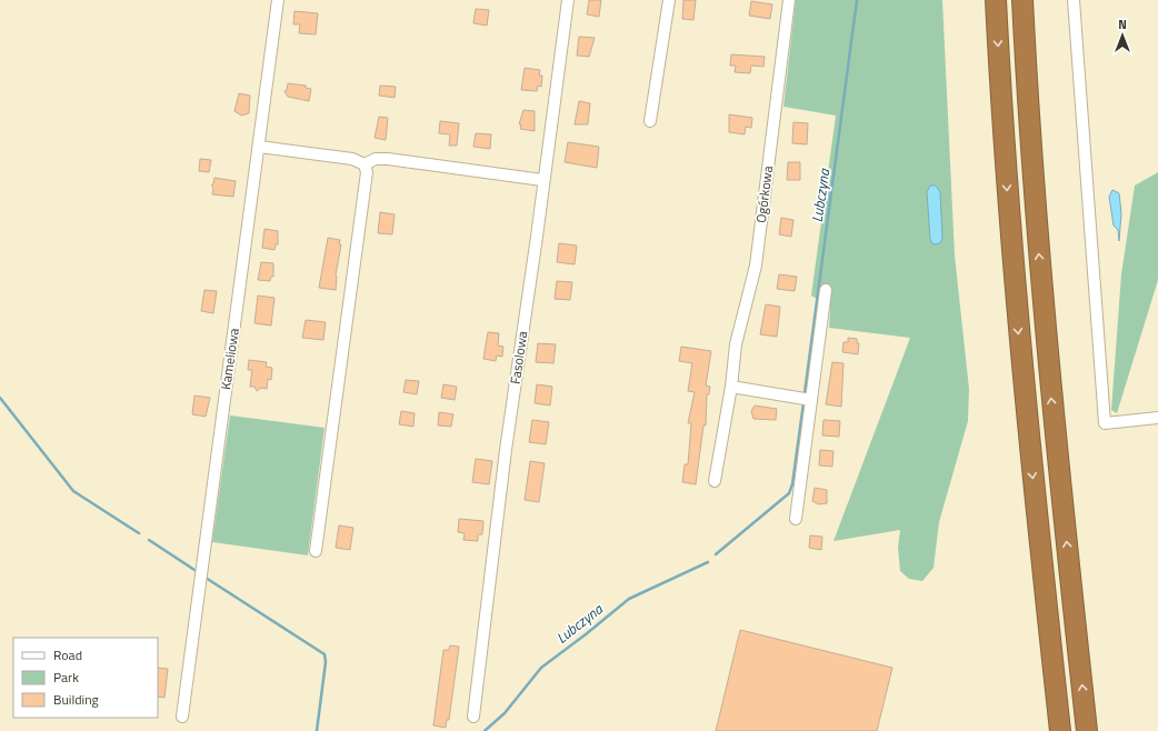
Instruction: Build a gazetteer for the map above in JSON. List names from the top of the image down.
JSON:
{
  "streets": {
    "street": ["Ogórkowa", "Fasolowa", "Kameliowa"]
  },
  "water": ["Lubczyna"],
  "legend": ["Road", "Park", "Building"],
  "north": "top"
}
